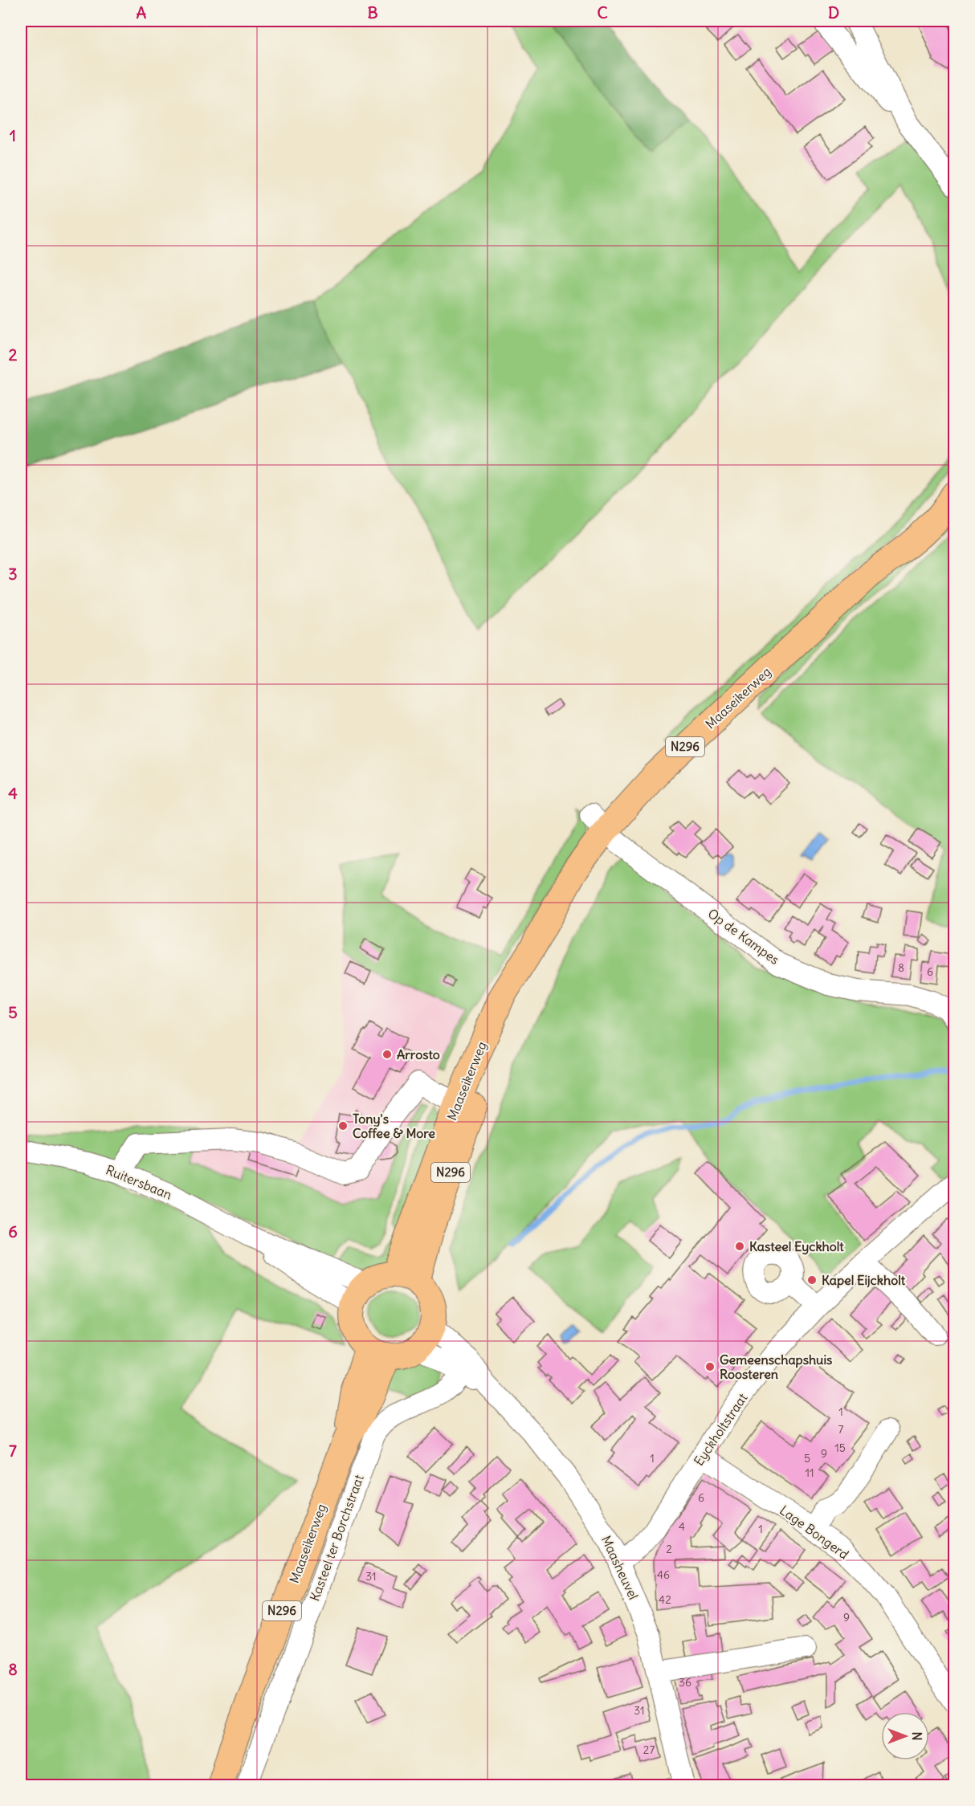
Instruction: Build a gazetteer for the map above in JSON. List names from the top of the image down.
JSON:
{
  "streets": {
    "main road": ["Maaseikerweg", "N296"],
    "street": [
      "Op de Kampes",
      "Ruitersbaan",
      "Eyckholtstraat",
      "Lage Bongerd",
      "Kasteel ter Borchstraat",
      "Maasheuvel"
    ]
  },
  "crossings": [
    ["Maaseikerweg", "Op de Kampes"],
    ["Maaseikerweg", "Ruitersbaan"],
    ["Maaseikerweg", "Maasheuvel"],
    ["Ruitersbaan", "Maasheuvel"],
    ["Eyckholtstraat", "Lage Bongerd"],
    ["Eyckholtstraat", "Maasheuvel"],
    ["Kasteel ter Borchstraat", "Maasheuvel"]
  ],
  "places": [
    "Arrosto",
    "Tony's Coffee & More",
    "Kasteel Eyckholt",
    "Kapel Eijckholt",
    "Gemeenschapshuis Roosteren"
  ],
  "house_numbers": [
    "8",
    "6",
    "1",
    "7",
    "15",
    "9",
    "1",
    "5",
    "11",
    "6",
    "4",
    "1",
    "2",
    "46",
    "31",
    "42",
    "9",
    "36",
    "31",
    "27"
  ],
  "north": "right",
  "grid": {
    "columns": [
      "A",
      "B",
      "C",
      "D"
    ],
    "rows": [
      "1",
      "2",
      "3",
      "4",
      "5",
      "6",
      "7",
      "8"
    ]
  }
}
